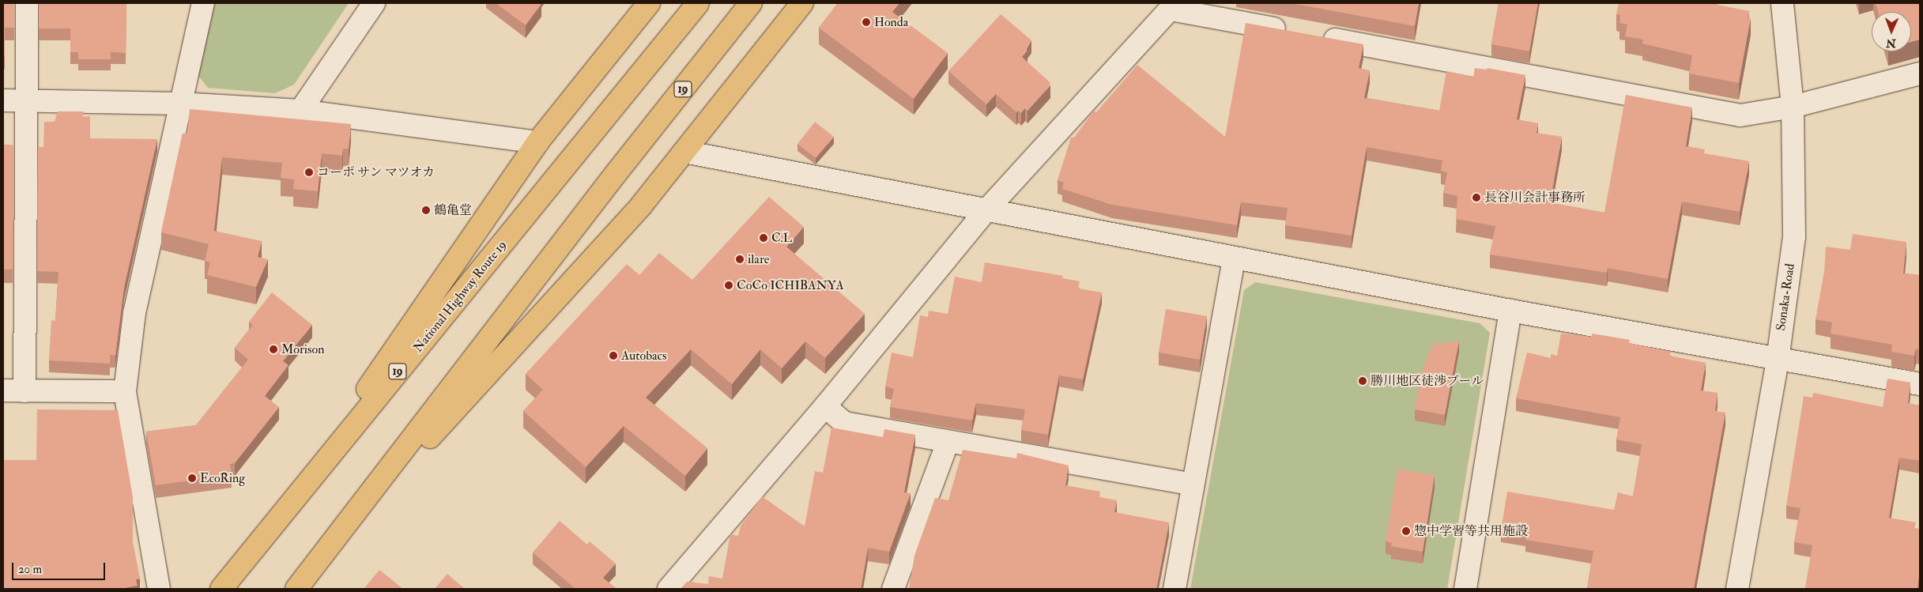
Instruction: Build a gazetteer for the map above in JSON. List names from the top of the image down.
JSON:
{
  "streets": {
    "highway": ["19", "National Highway Route 19"],
    "street": ["Sonaka-Road"]
  },
  "places": [
    "Honda",
    "コーポ サン マツオカ",
    "長谷川会計事務所",
    "鶴亀堂",
    "C.L",
    "ilare",
    "CoCo ICHIBANYA",
    "Morison",
    "Autobacs",
    "勝川地区徒渉プール",
    "EcoRing",
    "惣中学習等共用施設"
  ],
  "scale_bar": "20 m",
  "north": "bottom"
}
